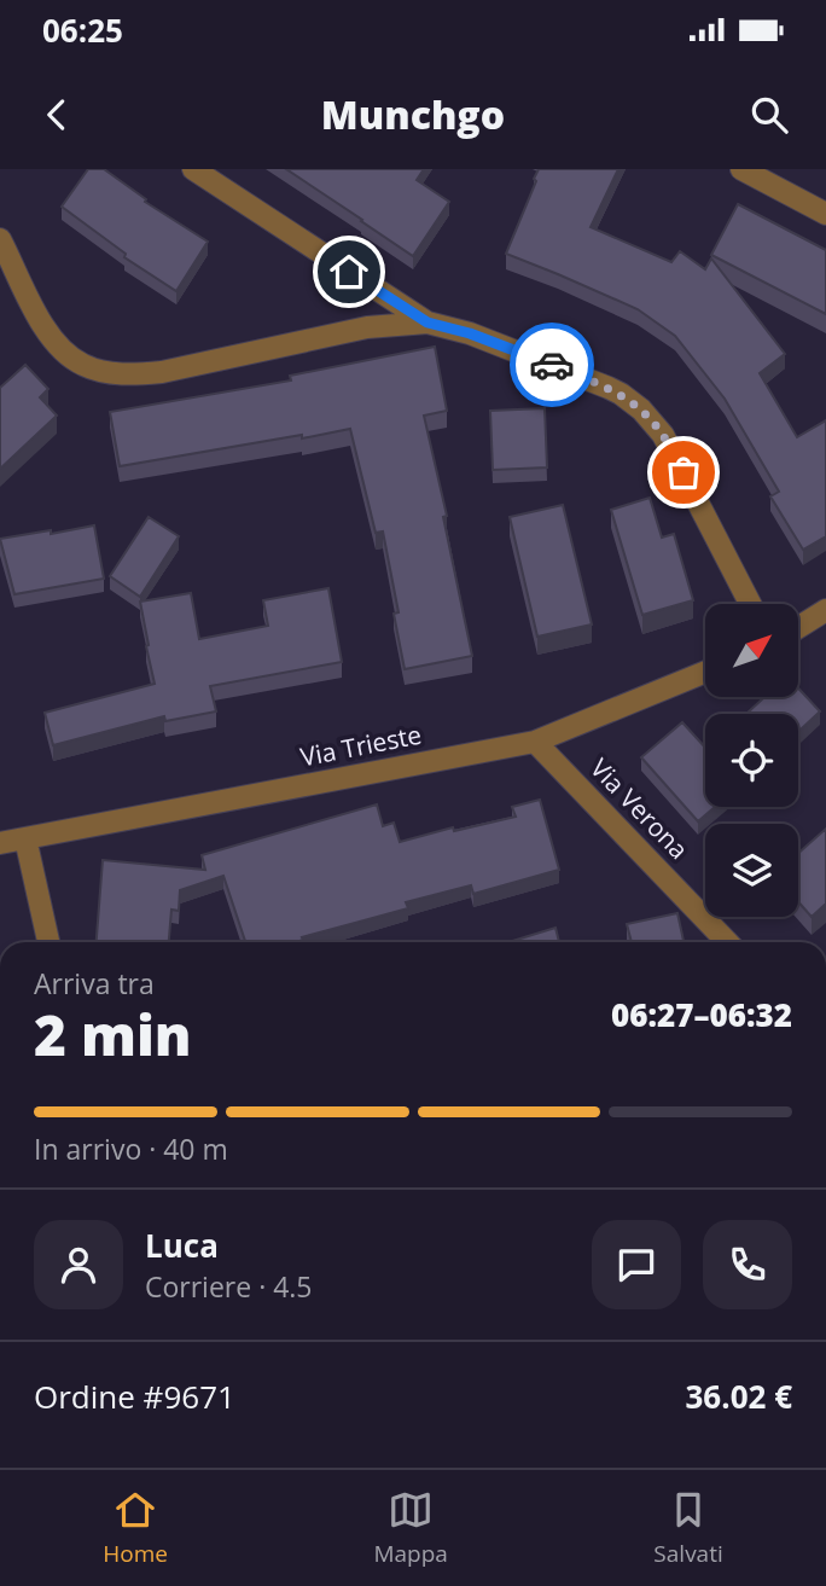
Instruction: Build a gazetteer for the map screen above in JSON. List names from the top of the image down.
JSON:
{
  "streets": {
    "street": ["Via Trieste", "Via Verona"]
  },
  "crossings": [
    ["Via Trieste", "Via Verona"]
  ],
  "north": "top right",
  "page": {
    "status": "06:25",
    "header": "Munchgo",
    "heading": ["2 min", "Arriva tra", "06:27–06:32"],
    "panel": [
      "Luca",
      "Corriere · 4.5",
      "Ordine #9671",
      "36.02 €"
    ],
    "bar": "In arrivo · 40 m",
    "tabs": ["Home", "Mappa", "Salvati"]
  }
}
